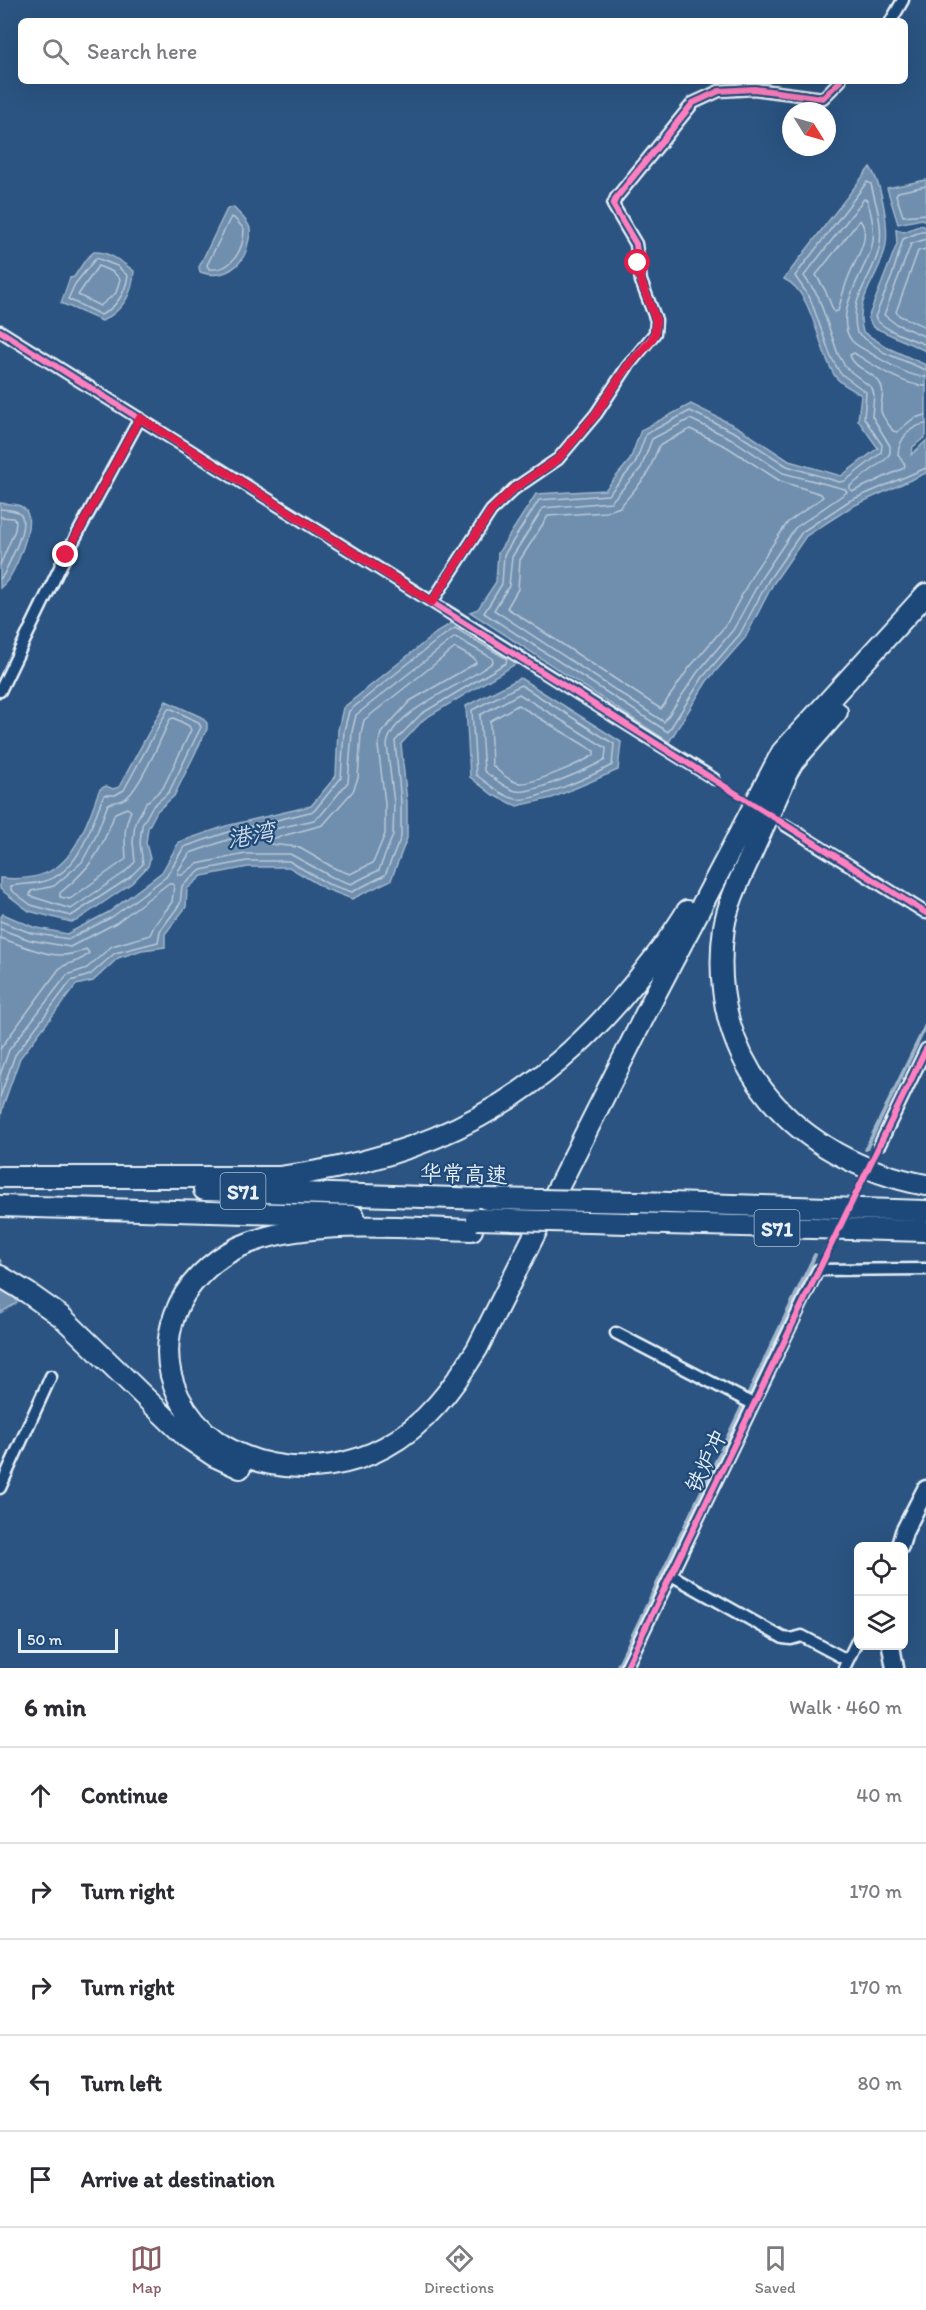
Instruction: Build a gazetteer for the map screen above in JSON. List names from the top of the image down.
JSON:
{
  "streets": {
    "highway": ["华常高速", "S71"],
    "street": ["铁炉冲"]
  },
  "crossings": [
    ["华常高速", "S71"]
  ],
  "water": ["港湾"],
  "scale_bar": "50 m",
  "north": "bottom right",
  "page": {
    "search": "Search here",
    "scale": "50 m",
    "heading": ["6 min", "Walk · 460 m"],
    "list": [
      ["Continue", "40 m"],
      ["Turn right", "170 m"],
      ["Turn right", "170 m"],
      ["Turn left", "80 m"],
      "Arrive at destination"
    ],
    "nav": ["Map", "Directions", "Saved"]
  }
}
